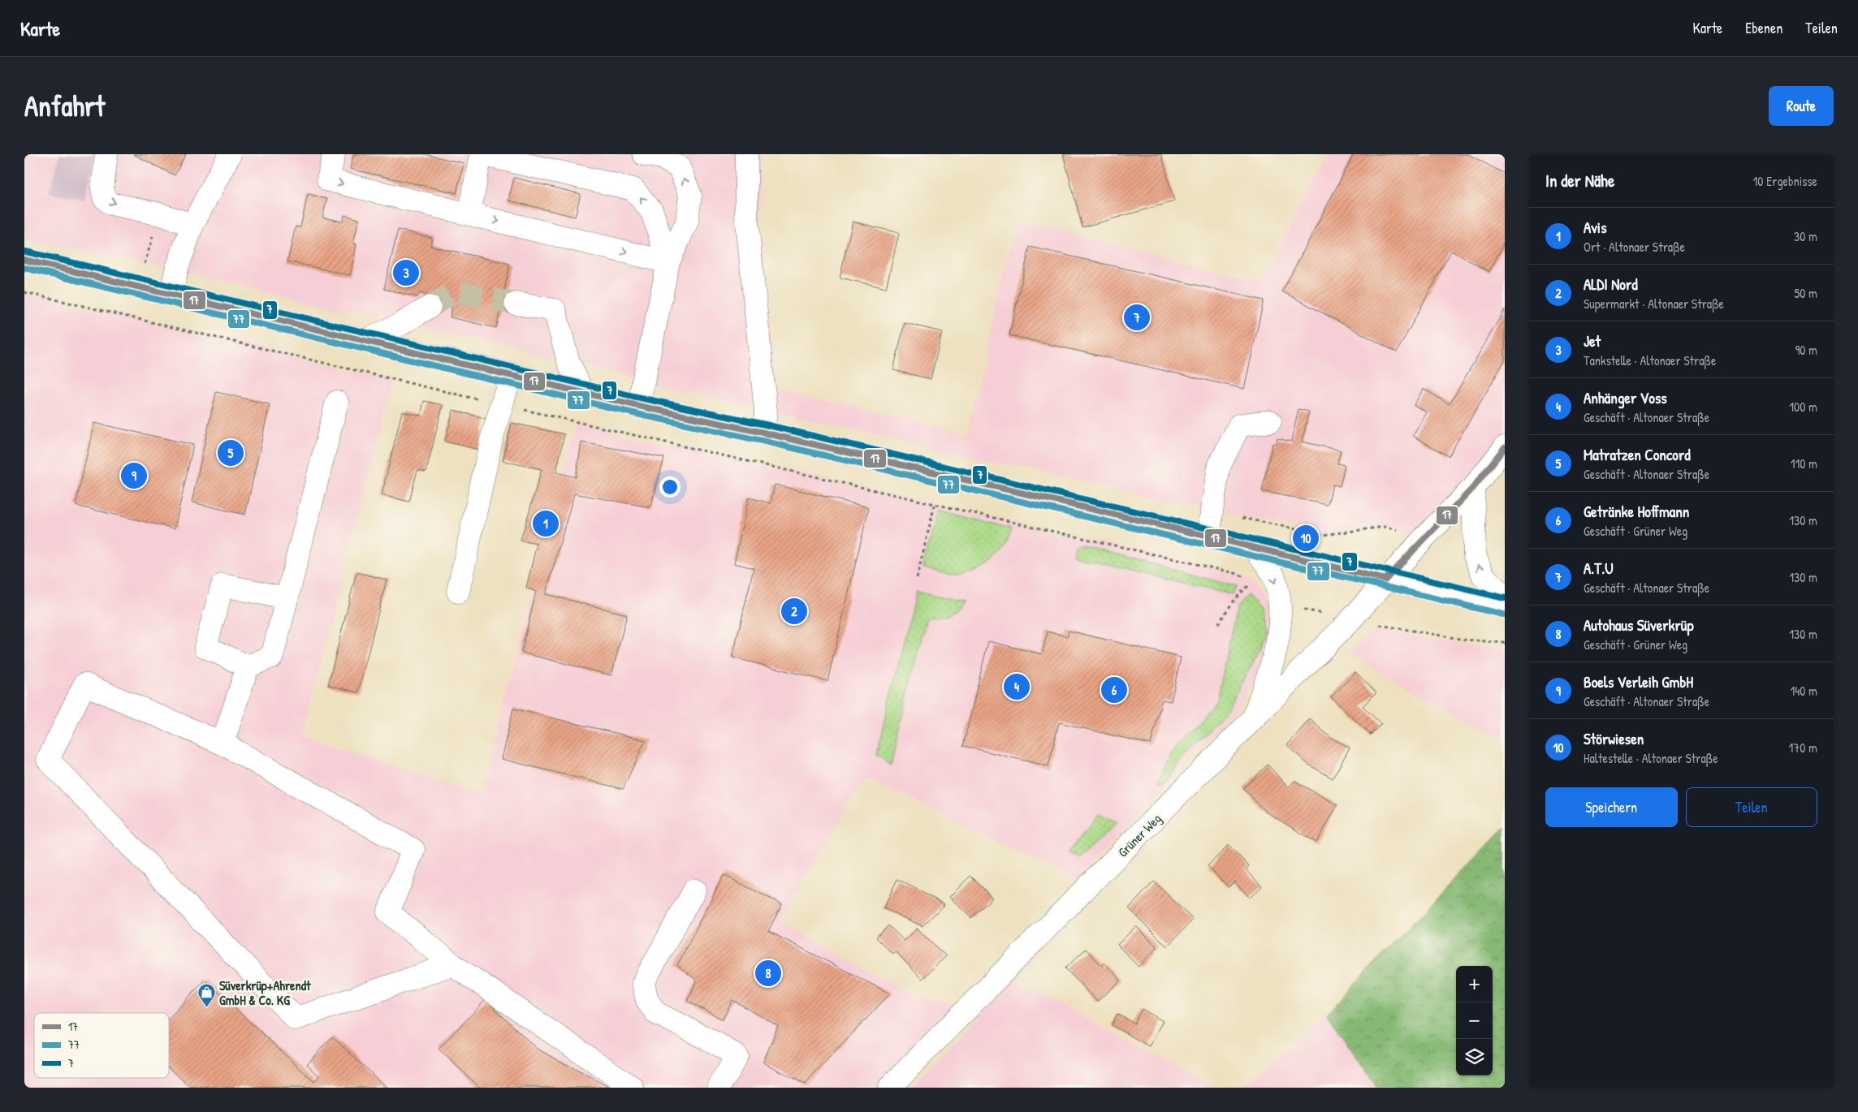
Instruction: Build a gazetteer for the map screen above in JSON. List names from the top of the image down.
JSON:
{
  "streets": {
    "main road": ["Grüner Weg"]
  },
  "places": {
    "shop": ["Süverkrüp+Ahrendt GmbH & Co. KG"]
  },
  "lines": ["transit line 7", "transit line 17", "transit line 77"],
  "legend": ["17", "77", "7"],
  "page": {
    "header": "Karte",
    "nav": ["Karte", "Ebenen", "Teilen"],
    "buttons": [
      "Route",
      ["Speichern", "Teilen"]
    ],
    "title": "Anfahrt",
    "heading": ["In der Nähe", "10 Ergebnisse"],
    "list": [
      {
        "mark": "1",
        "name": "Avis",
        "note": "Ort · Altonaer Straße",
        "value": "30 m"
      },
      {
        "mark": "2",
        "name": "ALDI Nord",
        "note": "Supermarkt · Altonaer Straße",
        "value": "50 m"
      },
      {
        "mark": "3",
        "name": "Jet",
        "note": "Tankstelle · Altonaer Straße",
        "value": "90 m"
      },
      {
        "mark": "4",
        "name": "Anhänger Voss",
        "note": "Geschäft · Altonaer Straße",
        "value": "100 m"
      },
      {
        "mark": "5",
        "name": "Matratzen Concord",
        "note": "Geschäft · Altonaer Straße",
        "value": "110 m"
      },
      {
        "mark": "6",
        "name": "Getränke Hoffmann",
        "note": "Geschäft · Grüner Weg",
        "value": "130 m"
      },
      {
        "mark": "7",
        "name": "A.T.U",
        "note": "Geschäft · Altonaer Straße",
        "value": "130 m"
      },
      {
        "mark": "8",
        "name": "Autohaus Süverkrüp",
        "note": "Geschäft · Grüner Weg",
        "value": "130 m"
      },
      {
        "mark": "9",
        "name": "Boels Verleih GmbH",
        "note": "Geschäft · Altonaer Straße",
        "value": "140 m"
      },
      {
        "mark": "10",
        "name": "Störwiesen",
        "note": "Haltestelle · Altonaer Straße",
        "value": "170 m"
      }
    ],
    "pins": [
      "3",
      "7",
      "5",
      "9",
      "1",
      "10",
      "2",
      "4",
      "6",
      "8"
    ],
    "map_buttons": ["+", "−"]
  }
}
